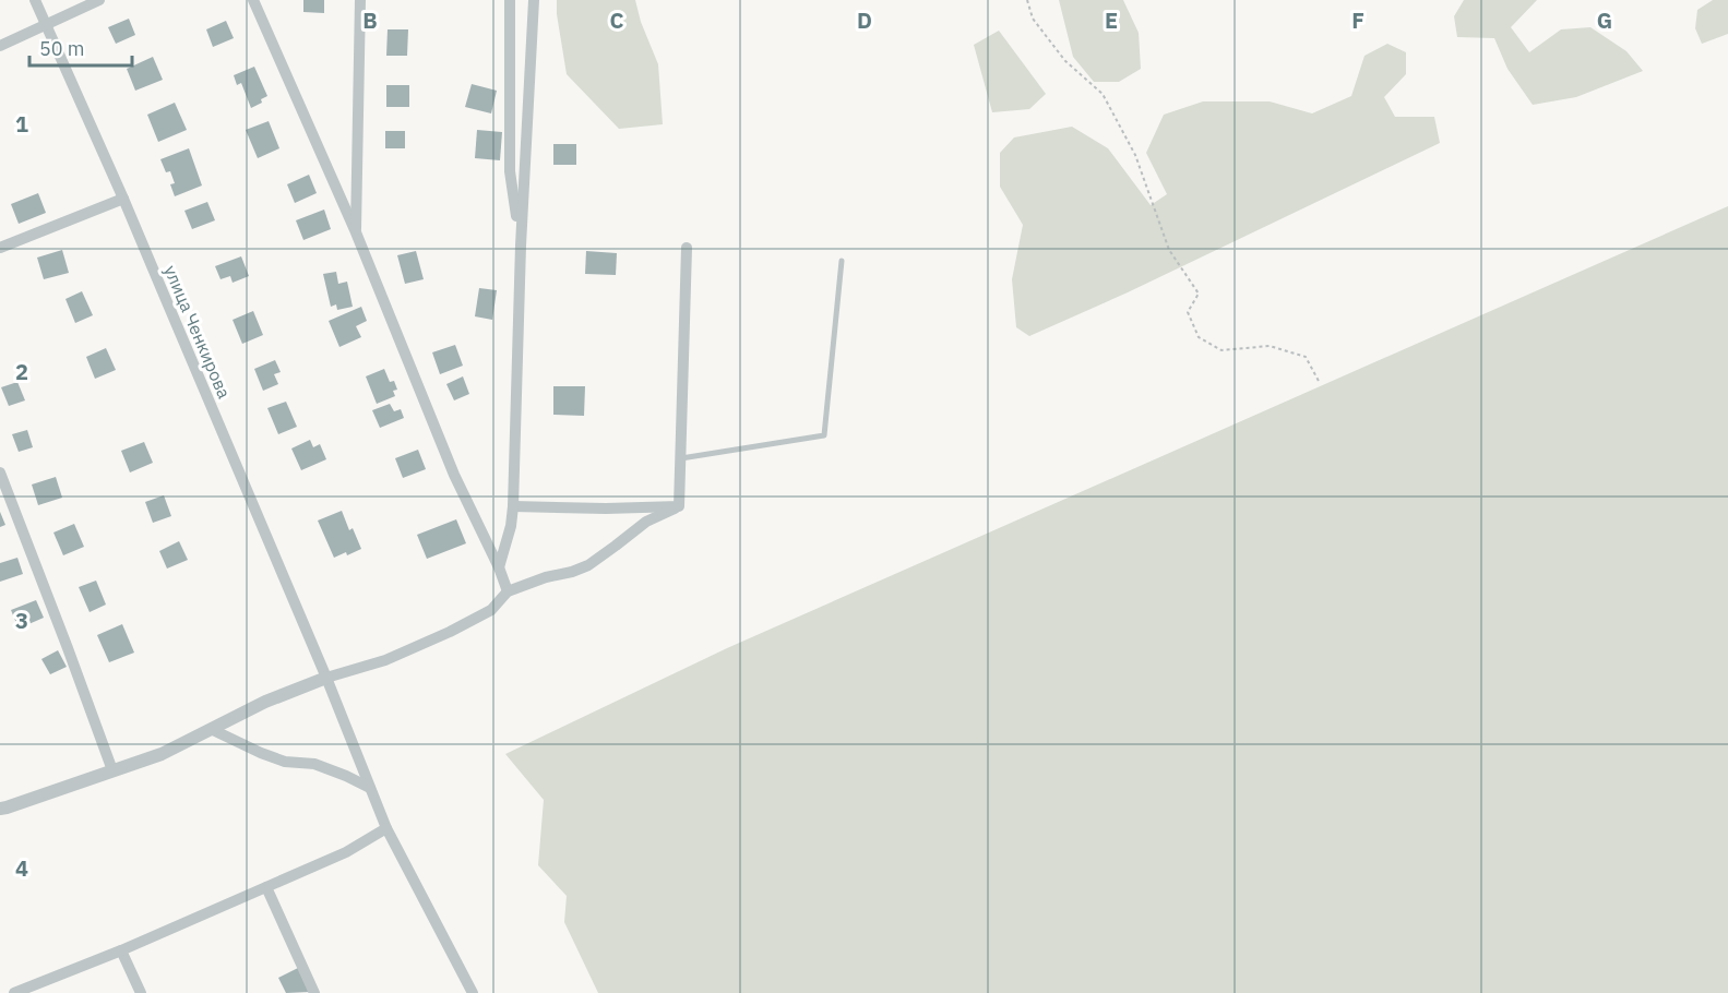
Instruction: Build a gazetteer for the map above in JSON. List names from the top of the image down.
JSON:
{
  "streets": {
    "street": ["улица Ченкирова"]
  },
  "scale_bar": "50 m",
  "grid": {
    "columns": [
      "B",
      "C",
      "D",
      "E",
      "F",
      "G"
    ],
    "rows": [
      "1",
      "2",
      "3",
      "4"
    ]
  }
}
